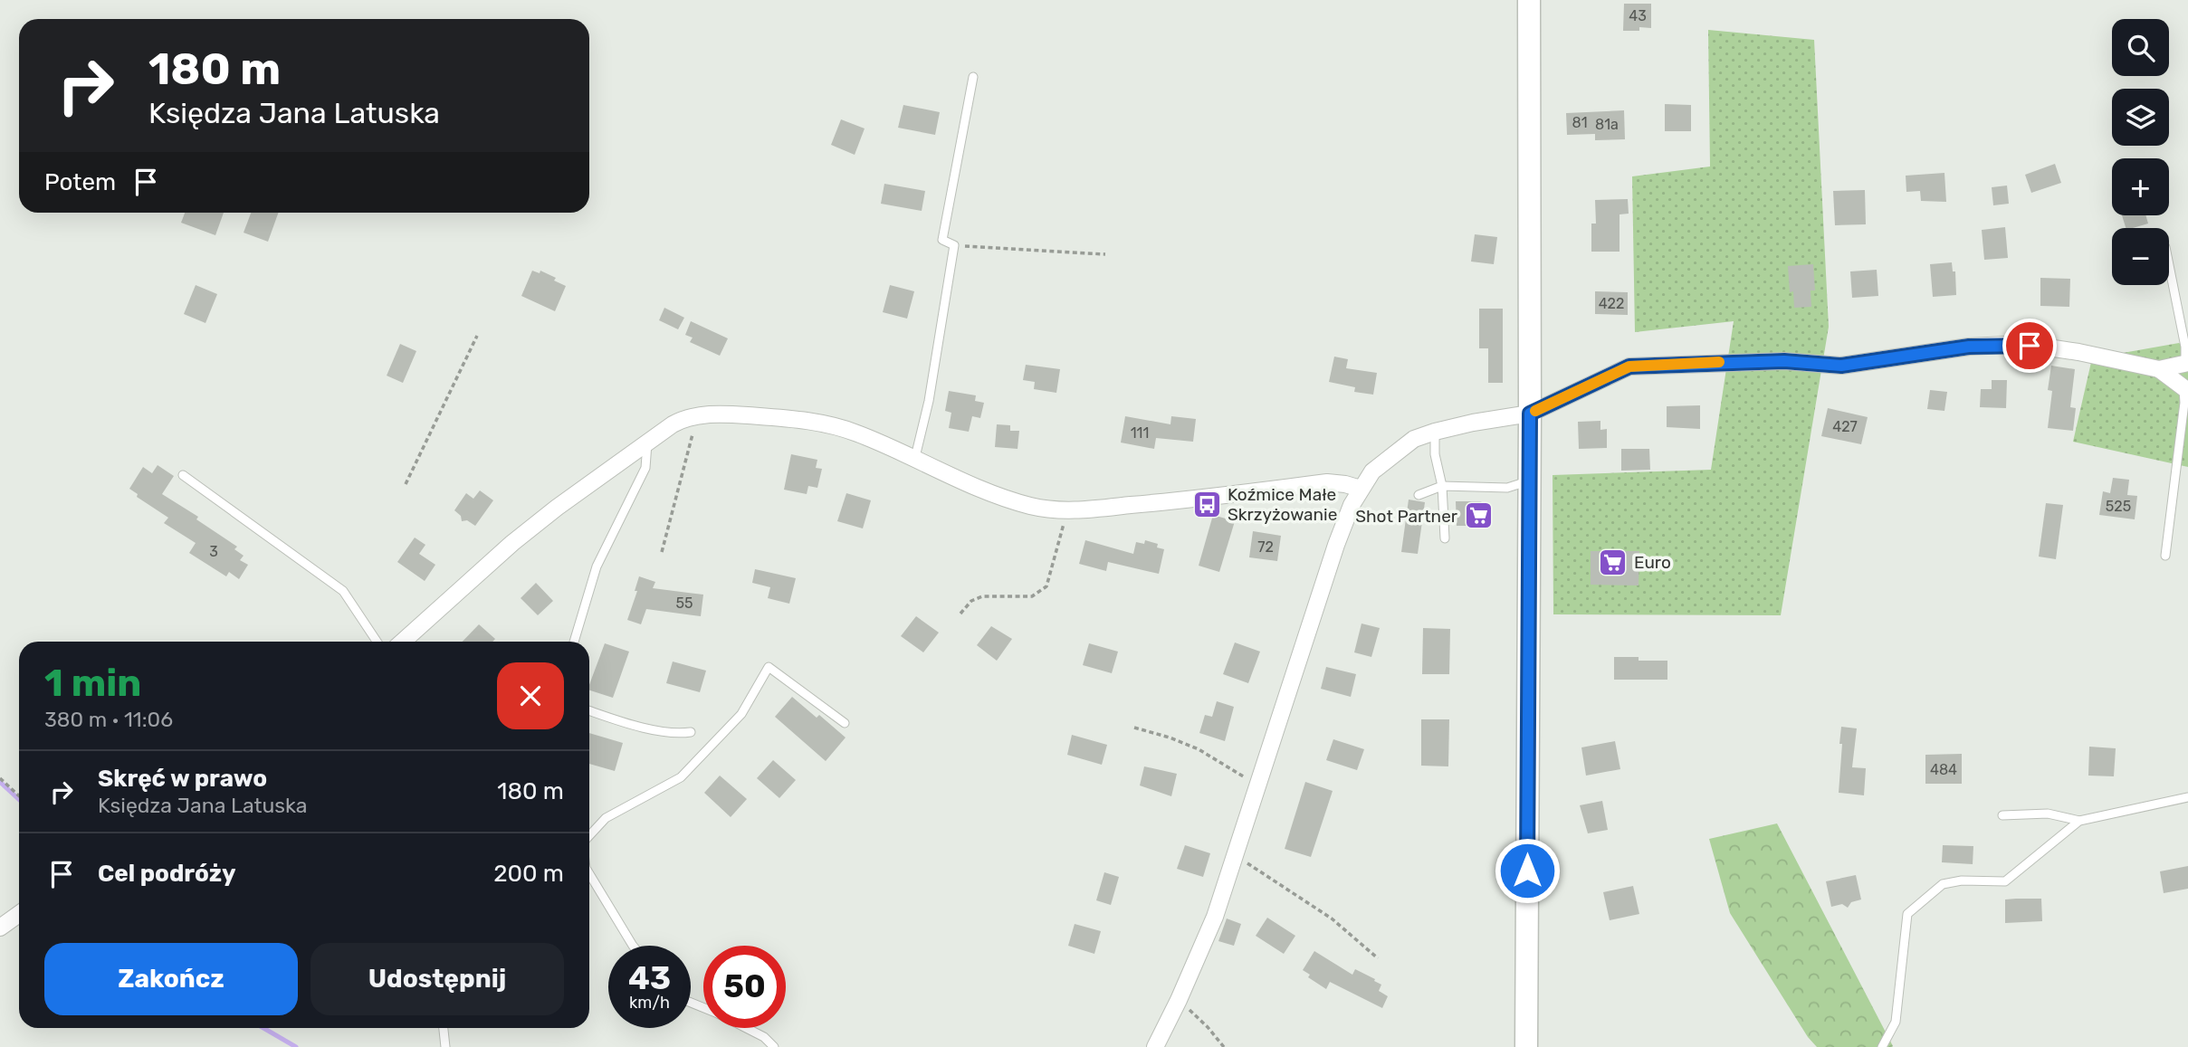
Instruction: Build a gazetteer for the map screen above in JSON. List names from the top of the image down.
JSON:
{
  "places": {
    "bus stop": ["Koźmice Małe Skrzyżowanie"],
    "supermarket": ["Shot Partner", "Euro"]
  },
  "house_numbers": [
    "43",
    "81",
    "81a",
    "422",
    "427",
    "111",
    "525",
    "72",
    "3",
    "55",
    "484"
  ],
  "page": {
    "map_buttons": ["+", "−"],
    "turn": ["180 m", "Księdza Jana Latuska"],
    "then": "Potem",
    "heading": ["1 min", "380 m · 11:06"],
    "list": [
      {
        "name": "Skręć w prawo",
        "note": "Księdza Jana Latuska",
        "value": "180 m"
      },
      {
        "name": "Cel podróży",
        "value": "200 m"
      }
    ],
    "buttons": ["Zakończ", "Udostępnij"],
    "speed": "43 km/h",
    "limit": "50"
  }
}
